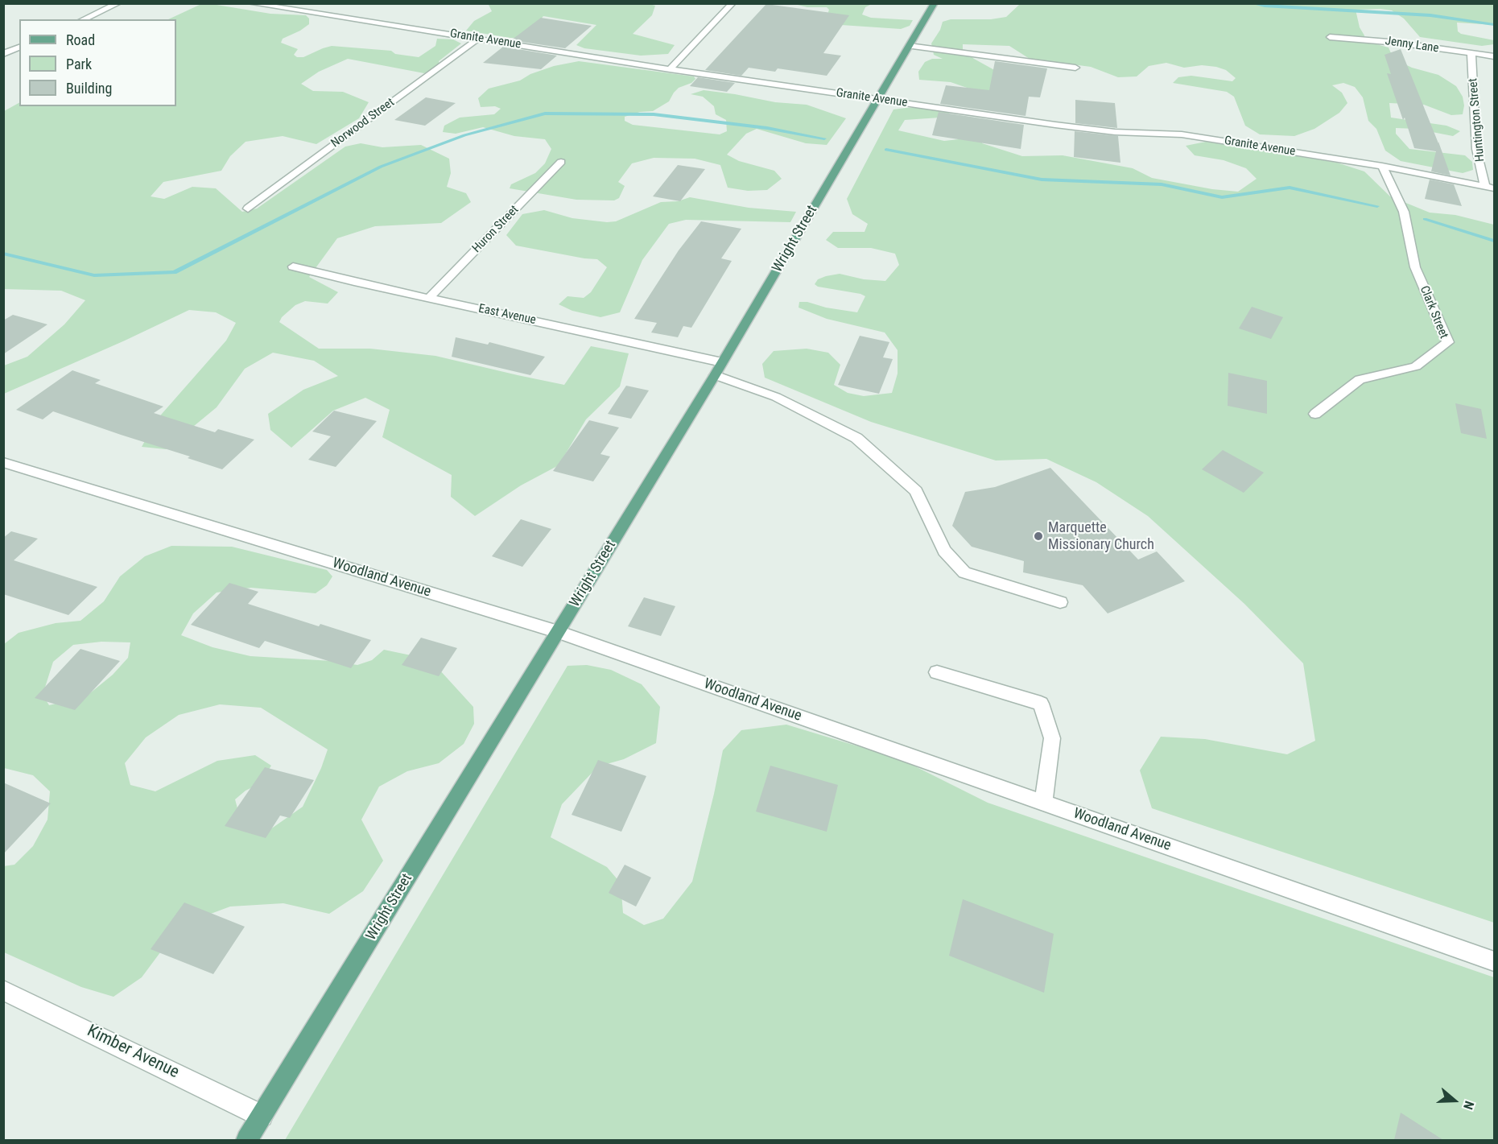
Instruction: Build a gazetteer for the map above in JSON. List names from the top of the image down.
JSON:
{
  "streets": {
    "main road": ["Wright Street"],
    "street": [
      "Granite Avenue",
      "Jenny Lane",
      "Huntington Street",
      "Norwood Street",
      "Huron Street",
      "Clark Street",
      "East Avenue",
      "Woodland Avenue",
      "Kimber Avenue"
    ]
  },
  "crossings": [
    ["Granite Avenue", "Huntington Street"],
    ["Granite Avenue", "Norwood Street"],
    ["Granite Avenue", "Wright Street"],
    ["Granite Avenue", "Clark Street"],
    ["Jenny Lane", "Huntington Street"],
    ["Huron Street", "East Avenue"],
    ["Wright Street", "East Avenue"],
    ["Wright Street", "Woodland Avenue"],
    ["Wright Street", "Kimber Avenue"]
  ],
  "places": ["Marquette Missionary Church"],
  "legend": ["Road", "Park", "Building"],
  "north": "right"
}
